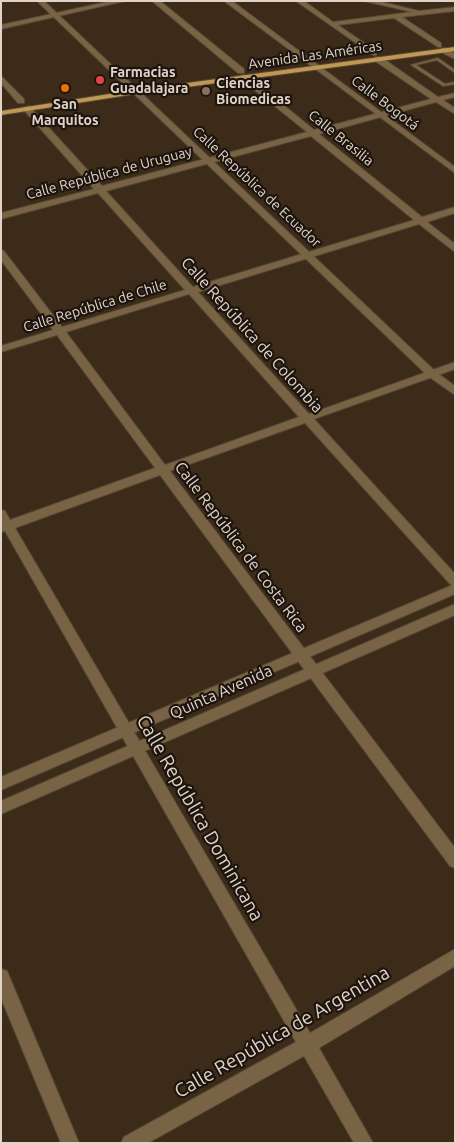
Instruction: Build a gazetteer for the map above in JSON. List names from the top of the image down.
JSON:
{
  "streets": {
    "main road": ["Avenida Las Américas"],
    "street": [
      "Calle Bogotá",
      "Calle Brasilia",
      "Calle República de Uruguay",
      "Calle República de Ecuador",
      "Calle República de Chile",
      "Calle República de Colombia",
      "Calle República de Costa Rica",
      "Quinta Avenida",
      "Calle República Dominicana",
      "Calle República de Argentina"
    ]
  },
  "crossings": [
    ["Avenida Las Américas", "Calle Bogotá"],
    ["Avenida Las Américas", "Calle Brasilia"],
    ["Avenida Las Américas", "Calle República de Ecuador"],
    ["Avenida Las Américas", "Calle República de Colombia"],
    ["Calle Bogotá", "Calle República de Uruguay"],
    ["Calle Brasilia", "Calle República de Uruguay"],
    ["Calle Brasilia", "Calle República de Chile"],
    ["Calle República de Uruguay", "Calle República de Ecuador"],
    ["Calle República de Uruguay", "Calle República de Colombia"],
    ["Calle República de Ecuador", "Calle República de Chile"],
    ["Calle República de Chile", "Calle República de Colombia"],
    ["Calle República de Chile", "Calle República de Costa Rica"],
    ["Calle República de Costa Rica", "Quinta Avenida"],
    ["Quinta Avenida", "Calle República Dominicana"],
    ["Calle República Dominicana", "Calle República de Argentina"]
  ],
  "places": ["Farmacias Guadalajara", "San Marquitos", "Ciencias Biomedicas"]
}
